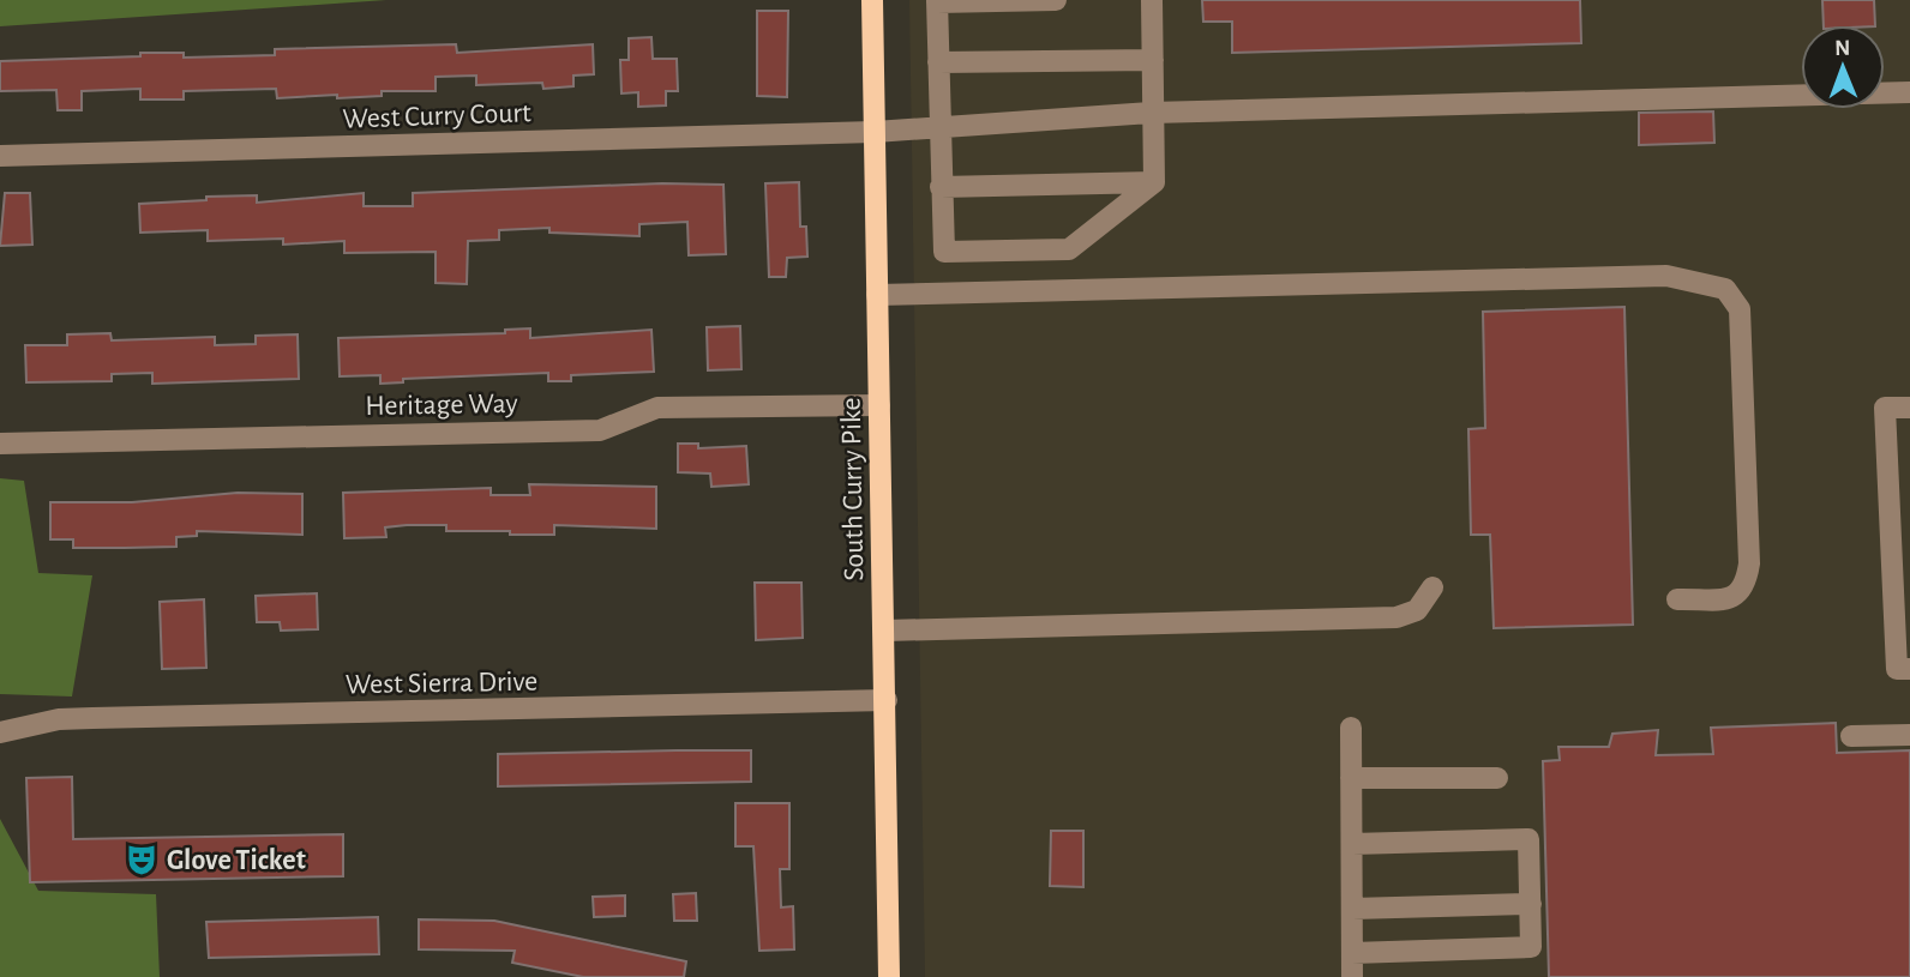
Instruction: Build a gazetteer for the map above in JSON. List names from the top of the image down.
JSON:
{
  "streets": {
    "main road": ["South Curry Pike"],
    "street": ["West Curry Court", "Heritage Way", "West Sierra Drive"]
  },
  "crossings": [
    ["West Curry Court", "South Curry Pike"],
    ["Heritage Way", "South Curry Pike"],
    ["South Curry Pike", "West Sierra Drive"]
  ],
  "places": {
    "theatre": ["Glove Ticket"]
  },
  "north": "top"
}
